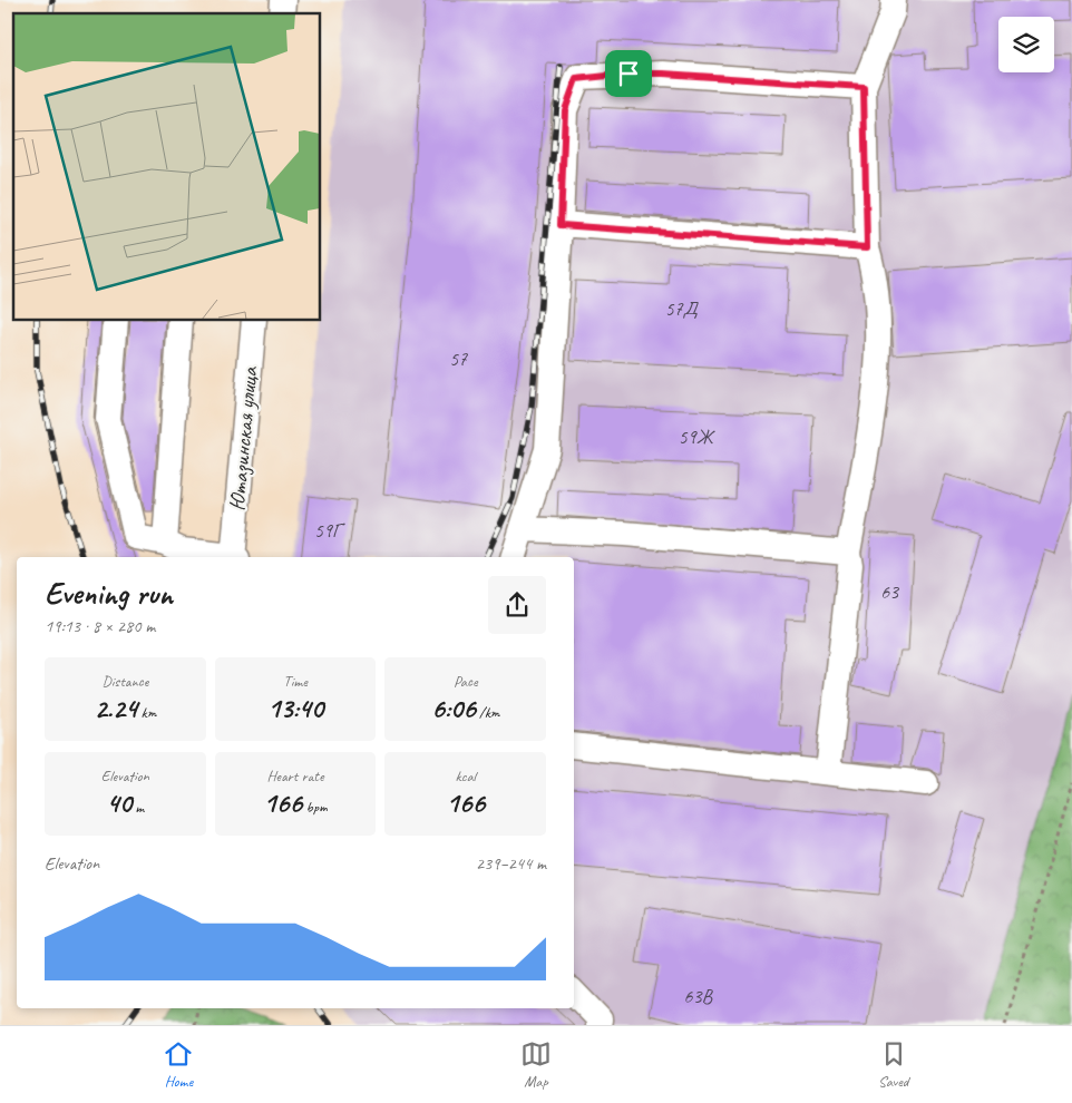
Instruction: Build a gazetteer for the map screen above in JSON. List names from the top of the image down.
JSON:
{
  "streets": {
    "street": ["Ютазинская улица"]
  },
  "house_numbers": [
    "57Д",
    "57",
    "59Ж",
    "59Г",
    "63",
    "63В"
  ],
  "page": {
    "heading": ["Evening run", "19:13 · 8 × 280 m"],
    "stats": [
      ["Distance", "2.24 km"],
      ["Time", "13:40"],
      ["Pace", "6:06 /km"],
      ["Elevation", "40 m"],
      ["Heart rate", "166 bpm"],
      ["kcal", "166"]
    ],
    "chart": ["Elevation", "239–244 m"],
    "tabs": ["Home", "Map", "Saved"]
  }
}
